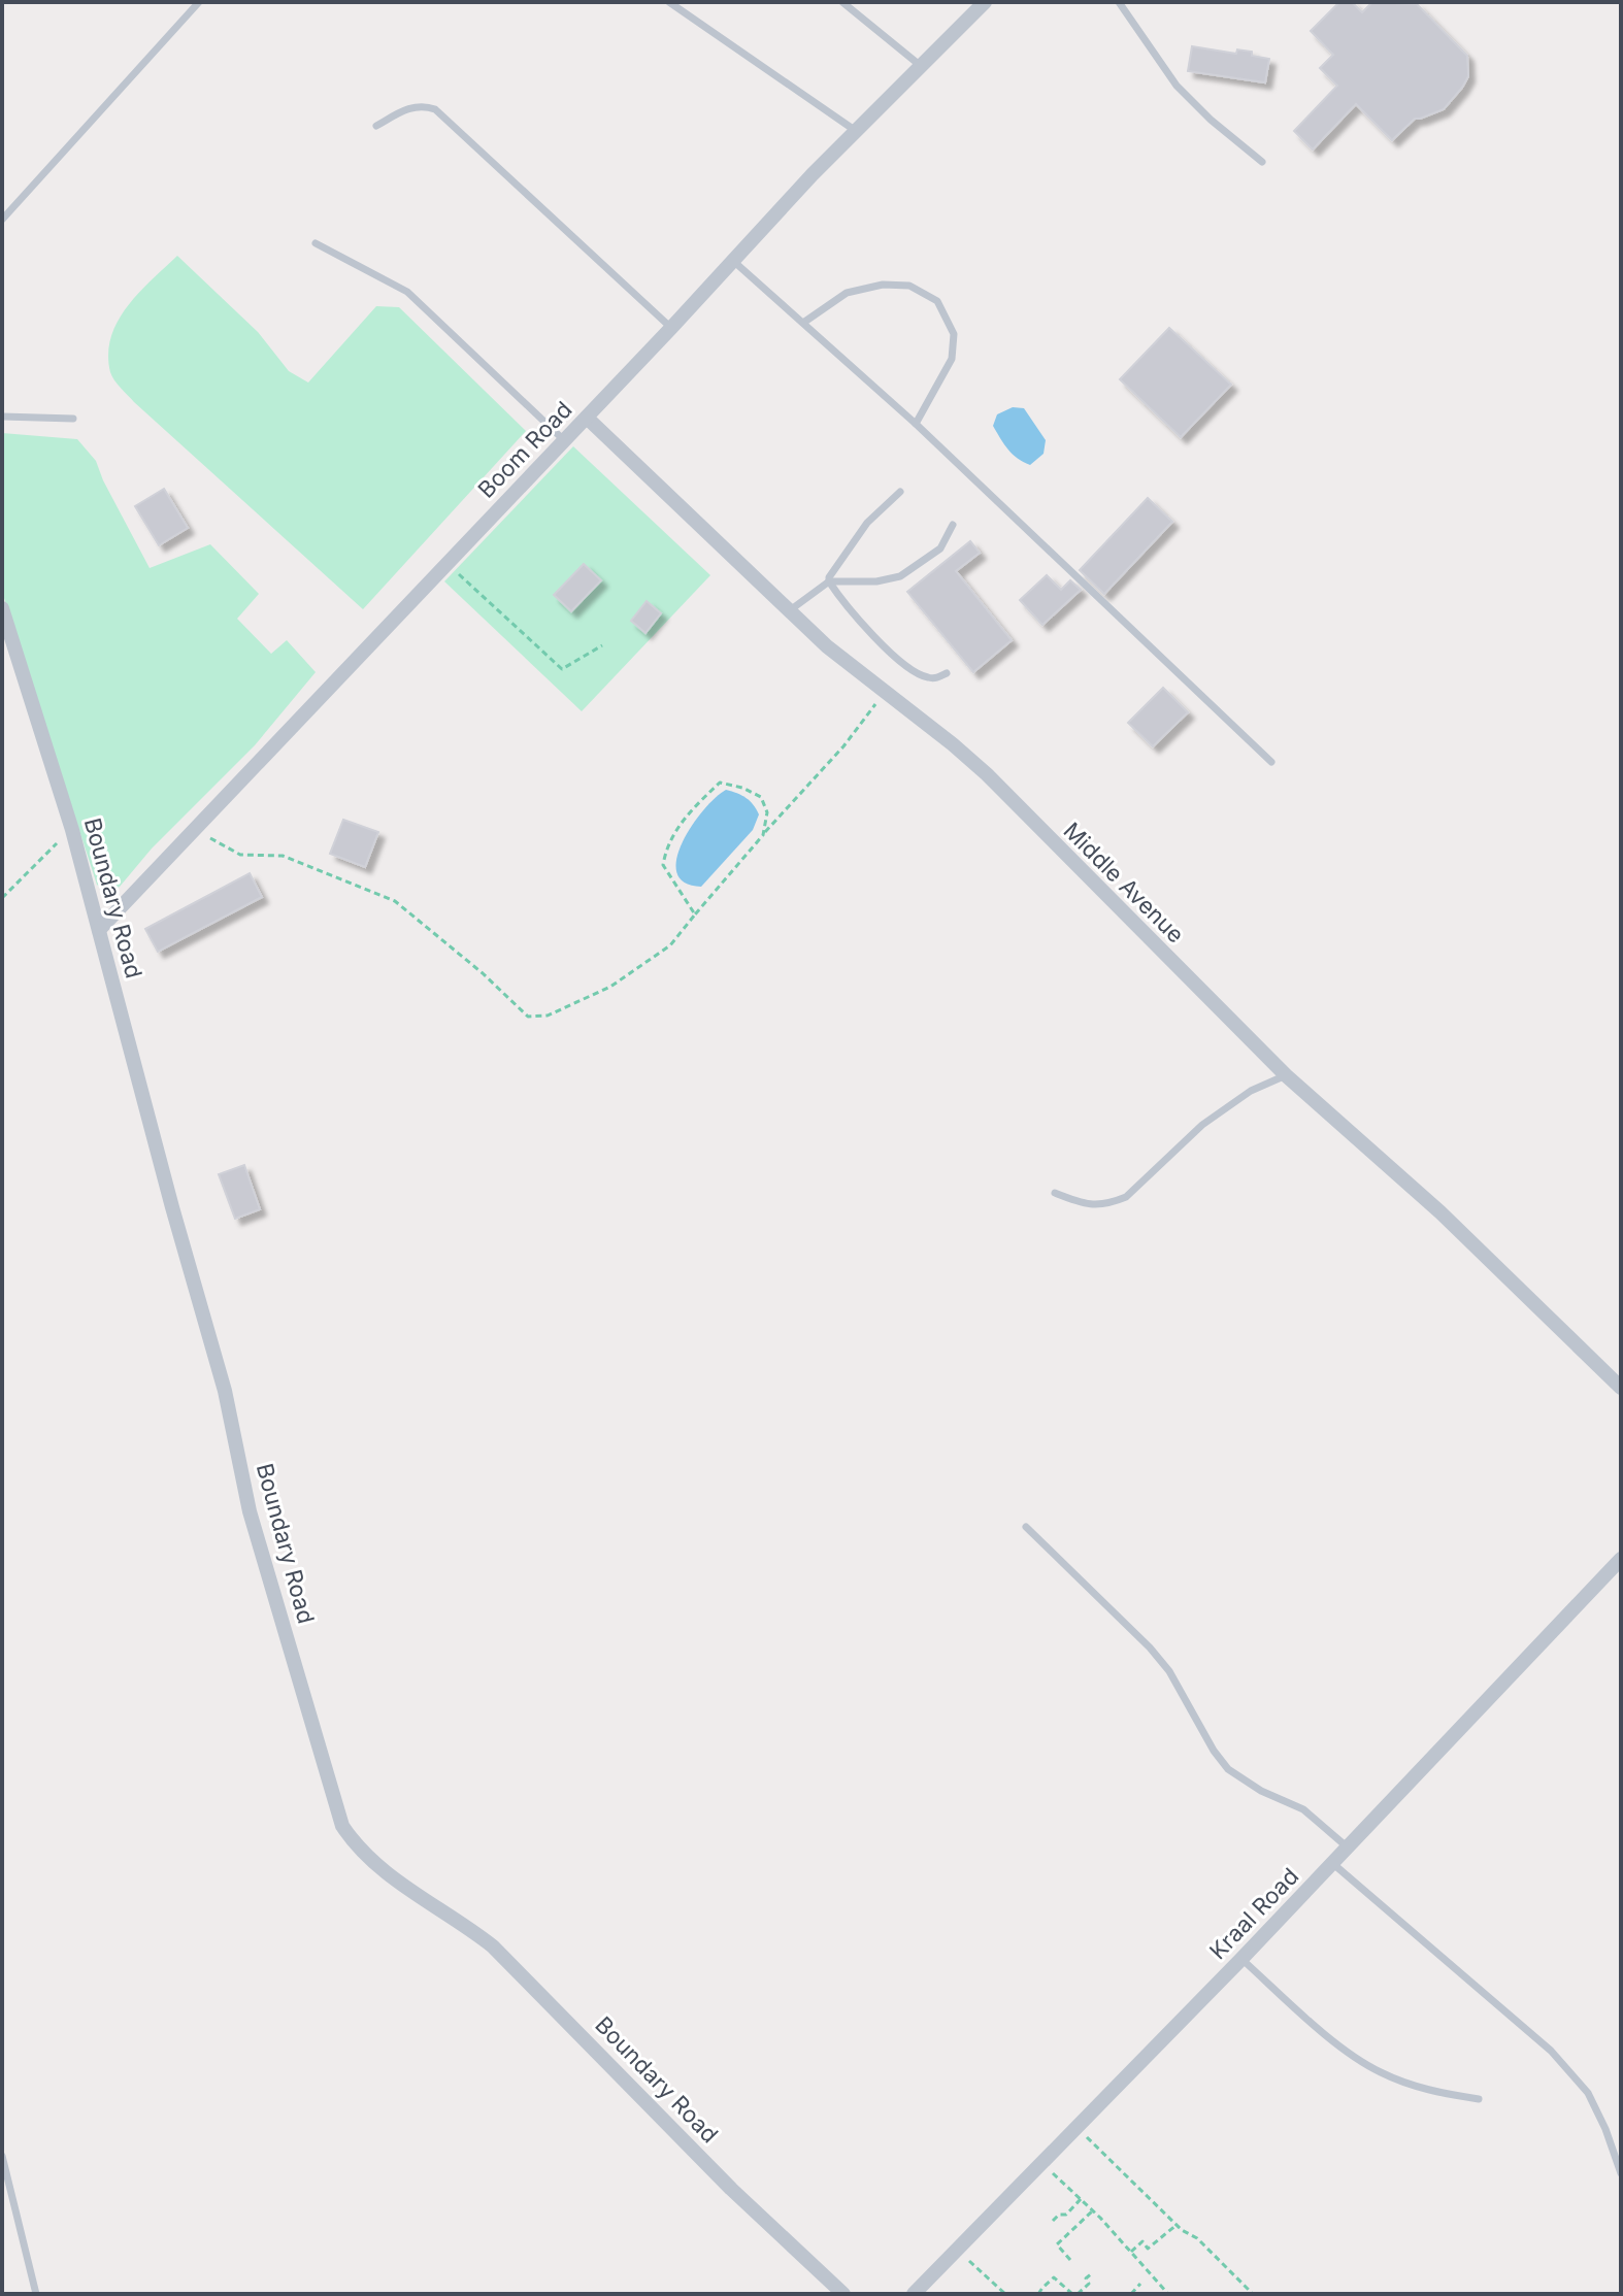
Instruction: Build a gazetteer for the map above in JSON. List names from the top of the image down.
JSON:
{
  "streets": {
    "street": [
      "Boom Road",
      "Middle Avenue",
      "Boundary Road",
      "Kraal Road"
    ]
  },
  "crossings": [
    ["Boom Road", "Middle Avenue"],
    ["Boom Road", "Boundary Road"]
  ]
}
